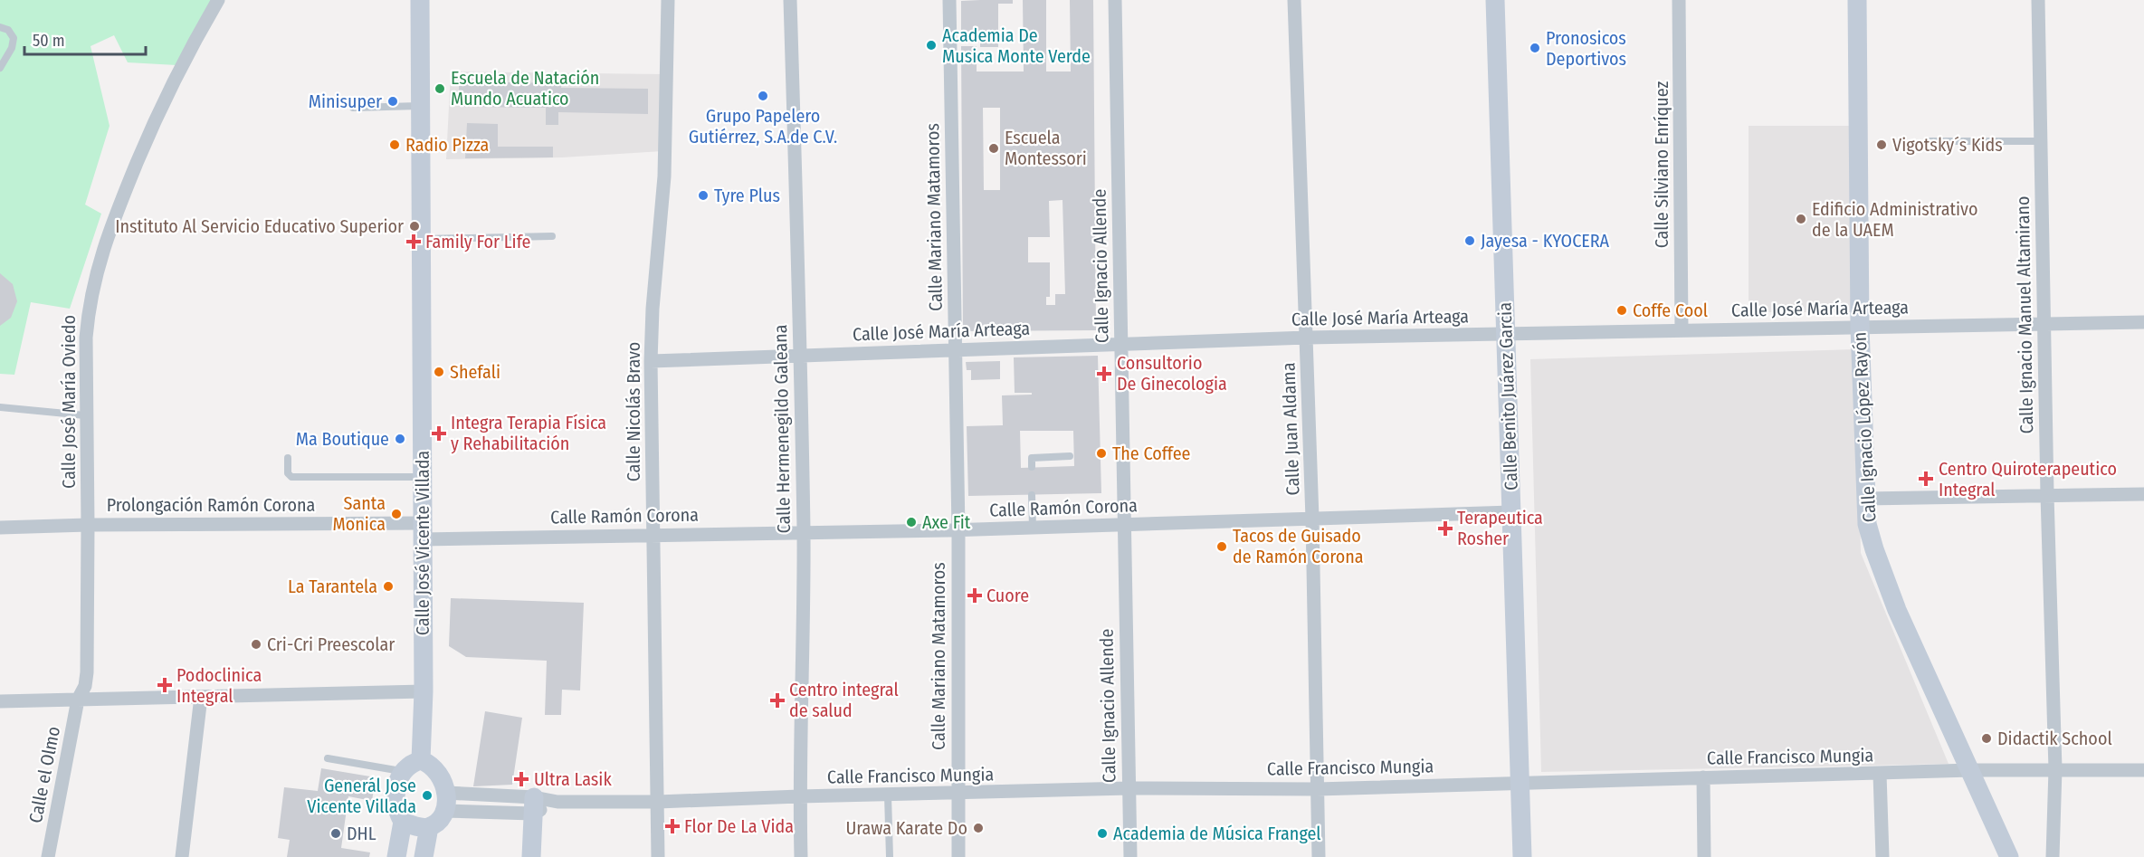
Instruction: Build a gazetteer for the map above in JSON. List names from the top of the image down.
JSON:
{
  "streets": {
    "main road": ["Calle Benito Juárez Garcia", "Calle Ignacio López Rayón", "Calle José Vicente Villada"],
    "street": [
      "Calle Silviano Enríquez",
      "Calle Mariano Matamoros",
      "Calle Ignacio Allende",
      "Calle José María Arteaga",
      "Calle Ignacio Manuel Altamirano",
      "Calle José María Oviedo",
      "Calle Nicolás Bravo",
      "Calle Hermenegildo Galeana",
      "Calle Juan Aldama",
      "Prolongación Ramón Corona",
      "Calle Ramón Corona",
      "Calle Francisco Mungia",
      "Calle el Olmo"
    ]
  },
  "crossings": [
    ["Calle Silviano Enríquez", "Calle José María Arteaga"],
    ["Calle Mariano Matamoros", "Calle José María Arteaga"],
    ["Calle Mariano Matamoros", "Calle Ramón Corona"],
    ["Calle Mariano Matamoros", "Calle Francisco Mungia"],
    ["Calle Ignacio Allende", "Calle José María Arteaga"],
    ["Calle Ignacio Allende", "Calle Ramón Corona"],
    ["Calle Ignacio Allende", "Calle Francisco Mungia"],
    ["Calle José María Arteaga", "Calle Ignacio Manuel Altamirano"],
    ["Calle José María Arteaga", "Calle Benito Juárez Garcia"],
    ["Calle José María Arteaga", "Calle Nicolás Bravo"],
    ["Calle José María Arteaga", "Calle Ignacio López Rayón"],
    ["Calle José María Arteaga", "Calle Hermenegildo Galeana"],
    ["Calle José María Arteaga", "Calle Juan Aldama"],
    ["Calle Ignacio Manuel Altamirano", "Calle Francisco Mungia"],
    ["Calle Benito Juárez Garcia", "Calle Ramón Corona"],
    ["Calle Benito Juárez Garcia", "Calle Francisco Mungia"],
    ["Calle José María Oviedo", "Prolongación Ramón Corona"],
    ["Calle José María Oviedo", "Calle el Olmo"],
    ["Calle Nicolás Bravo", "Calle Ramón Corona"],
    ["Calle Nicolás Bravo", "Calle Francisco Mungia"],
    ["Calle Ignacio López Rayón", "Calle Francisco Mungia"],
    ["Calle Hermenegildo Galeana", "Calle Ramón Corona"],
    ["Calle Hermenegildo Galeana", "Calle Francisco Mungia"],
    ["Calle Juan Aldama", "Calle Ramón Corona"],
    ["Calle Juan Aldama", "Calle Francisco Mungia"],
    ["Prolongación Ramón Corona", "Calle Ramón Corona"],
    ["Prolongación Ramón Corona", "Calle José Vicente Villada"],
    ["Calle Ramón Corona", "Calle José Vicente Villada"],
    ["Calle José Vicente Villada", "Calle Francisco Mungia"]
  ],
  "places": {
    "other": [
      "Academia De Musica Monte Verde",
      "Pronosicos Deportivos",
      "Escuela de Natación Mundo Acuatico",
      "Grupo Papelero Gutiérrez, S.A.de C.V.",
      "Minisuper",
      "Radio Pizza",
      "Vigotsky´s Kids",
      "Escuela Montessori",
      "Tyre Plus",
      "Edificio Administrativo de la UAEM",
      "Instituto Al Servicio Educativo Superior",
      "Jayesa - KYOCERA",
      "Coffe Cool",
      "Shefali",
      "Ma Boutique",
      "The Coffee",
      "Santa Monica",
      "Axe Fit",
      "Tacos de Guisado de Ramón Corona",
      "La Tarantela",
      "Cri-Cri Preescolar",
      "Didactik School",
      "Generál Jose Vicente Villada",
      "Urawa Karate Do",
      "DHL",
      "Academia de Música Frangel"
    ],
    "health": [
      "Family For Life",
      "Consultorio De Ginecologia",
      "Integra Terapia Física y Rehabilitación",
      "Centro Quiroterapeutico Integral",
      "Terapeutica Rosher",
      "Cuore",
      "Podoclinica Integral",
      "Centro integral de salud",
      "Ultra Lasik",
      "Flor De La Vida"
    ]
  },
  "scale_bar": "50 m"
}
